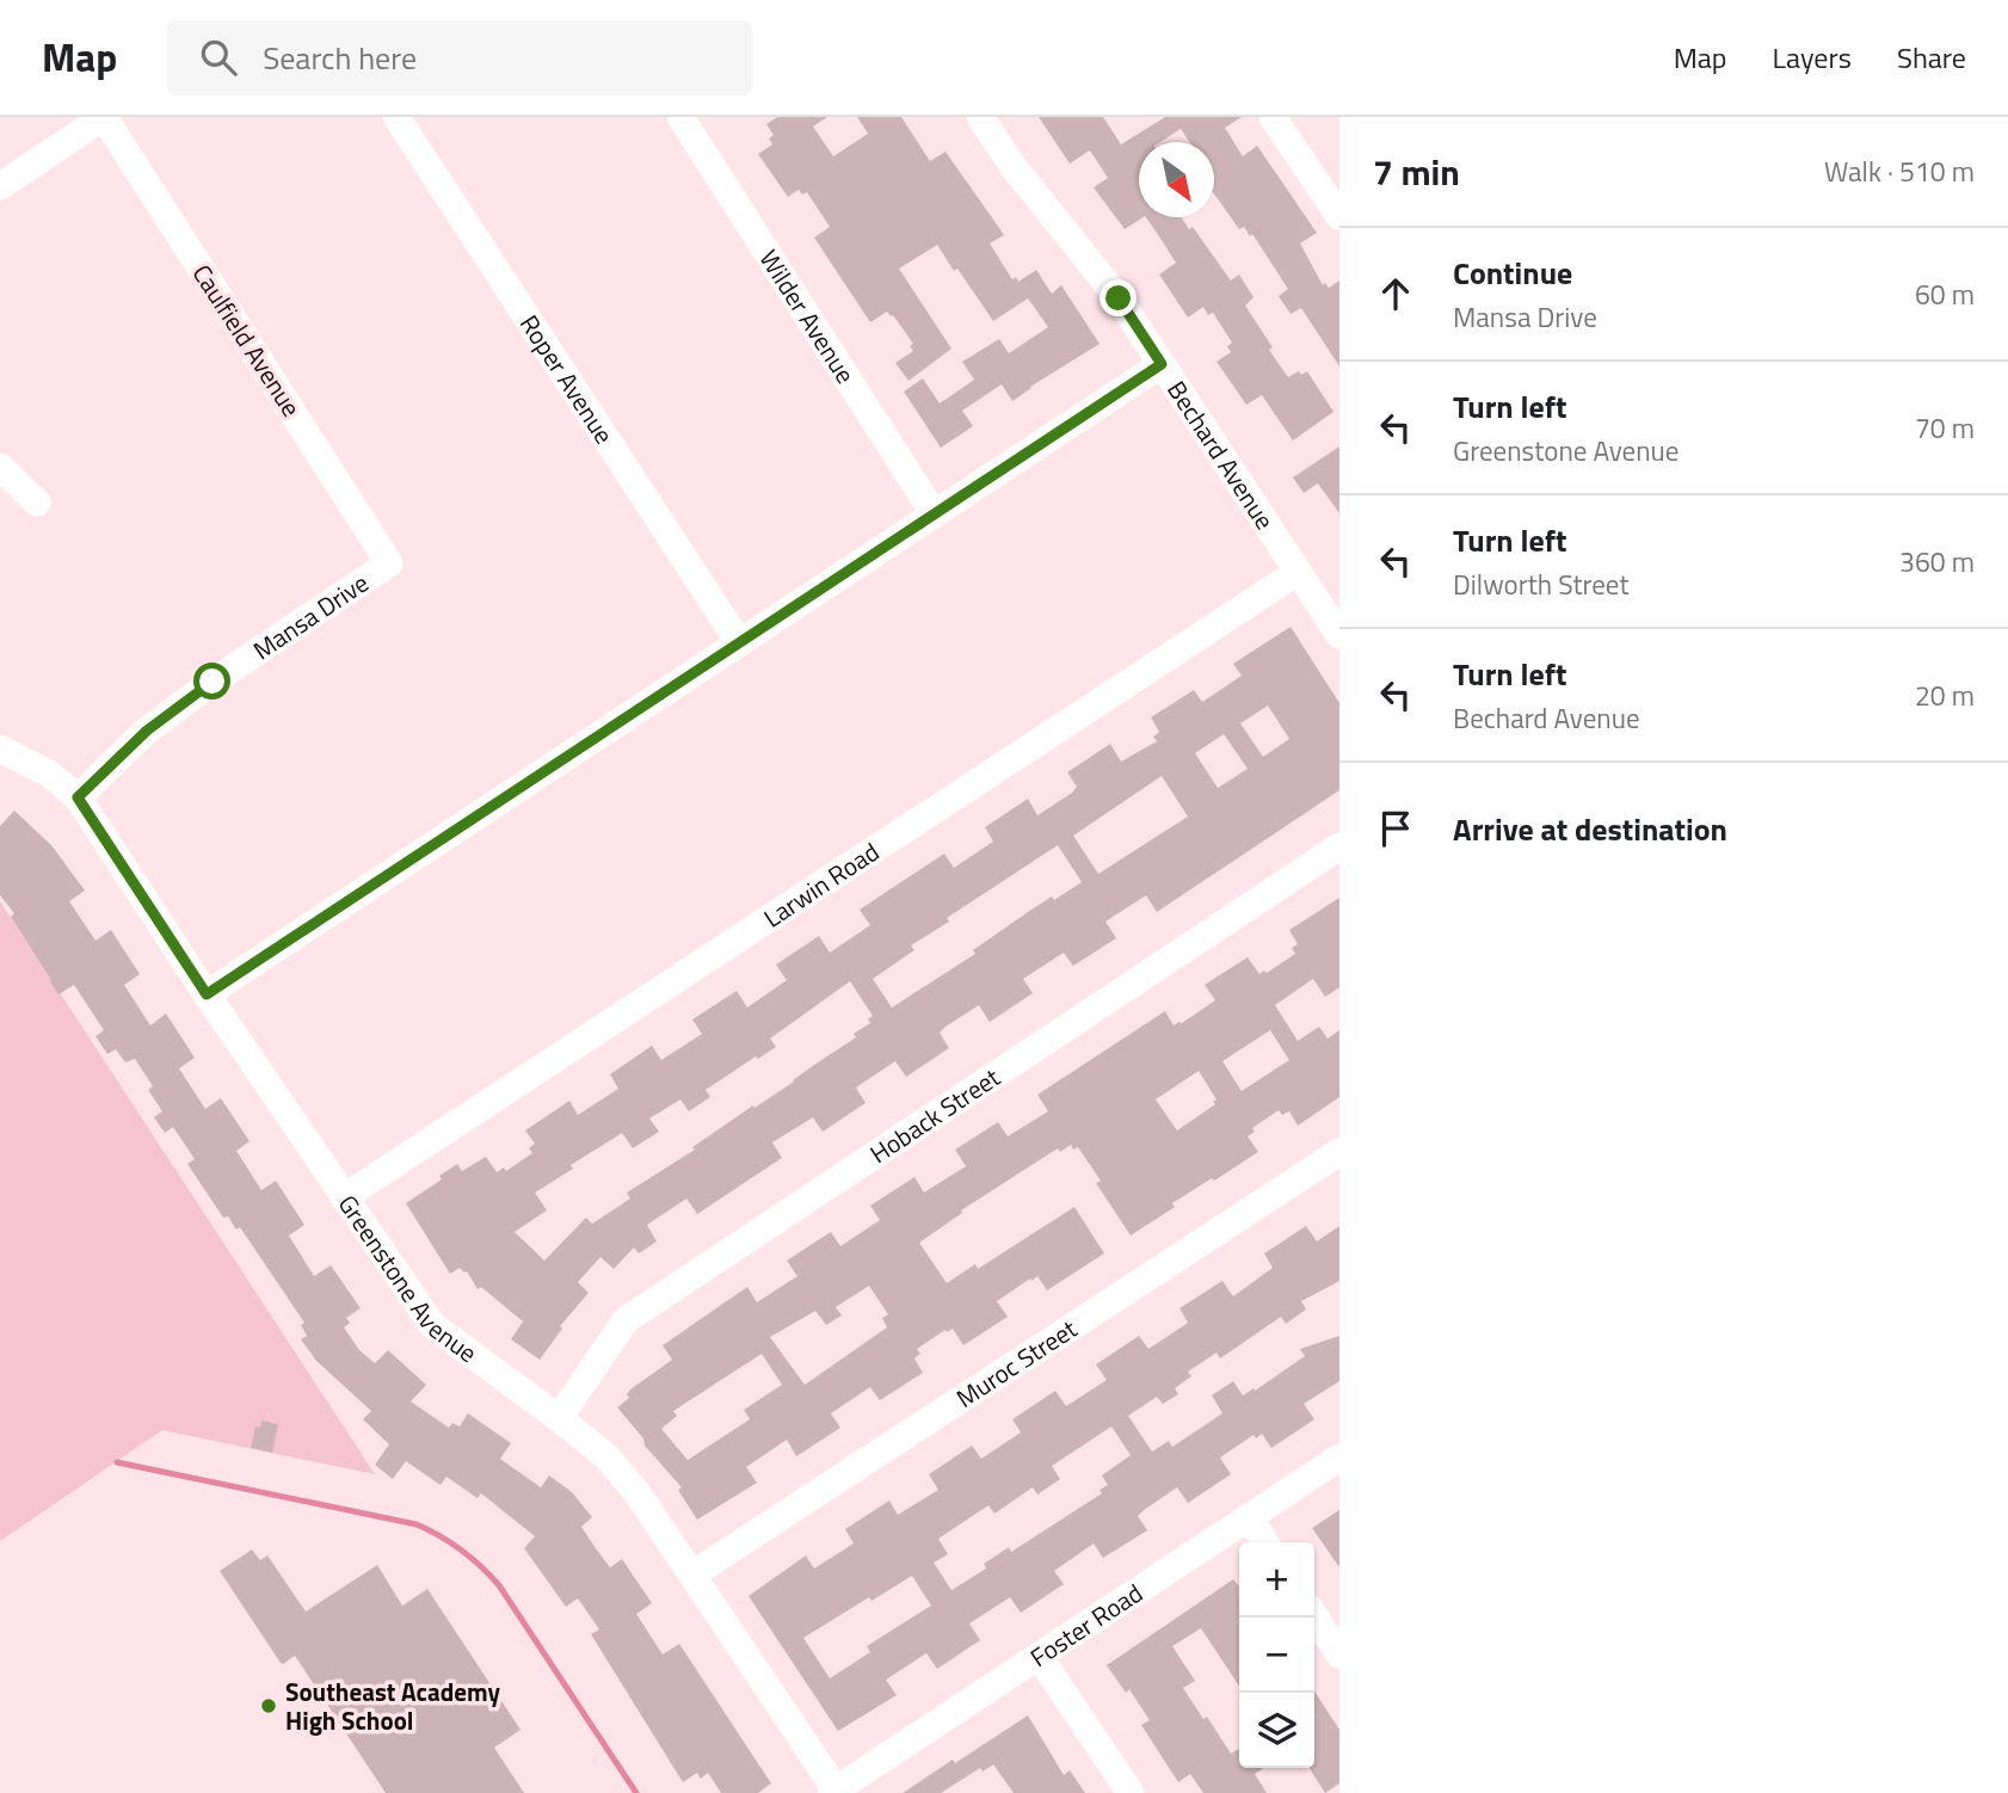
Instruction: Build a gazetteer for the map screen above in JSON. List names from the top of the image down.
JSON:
{
  "streets": {
    "street": [
      "Wilder Avenue",
      "Caulfield Avenue",
      "Roper Avenue",
      "Bechard Avenue",
      "Mansa Drive",
      "Larwin Road",
      "Hoback Street",
      "Greenstone Avenue",
      "Muroc Street",
      "Foster Road"
    ]
  },
  "crossings": [
    ["Caulfield Avenue", "Mansa Drive"],
    ["Bechard Avenue", "Larwin Road"],
    ["Mansa Drive", "Greenstone Avenue"],
    ["Larwin Road", "Greenstone Avenue"],
    ["Hoback Street", "Greenstone Avenue"],
    ["Greenstone Avenue", "Muroc Street"],
    ["Greenstone Avenue", "Foster Road"]
  ],
  "places": ["Southeast Academy High School"],
  "north": "bottom right",
  "page": {
    "header": "Map",
    "search": "Search here",
    "nav": ["Map", "Layers", "Share"],
    "heading": ["7 min", "Walk · 510 m"],
    "list": [
      ["Continue", "Mansa Drive", "60 m"],
      ["Turn left", "Greenstone Avenue", "70 m"],
      ["Turn left", "Dilworth Street", "360 m"],
      ["Turn left", "Bechard Avenue", "20 m"],
      "Arrive at destination"
    ],
    "map_buttons": ["+", "−"]
  }
}
